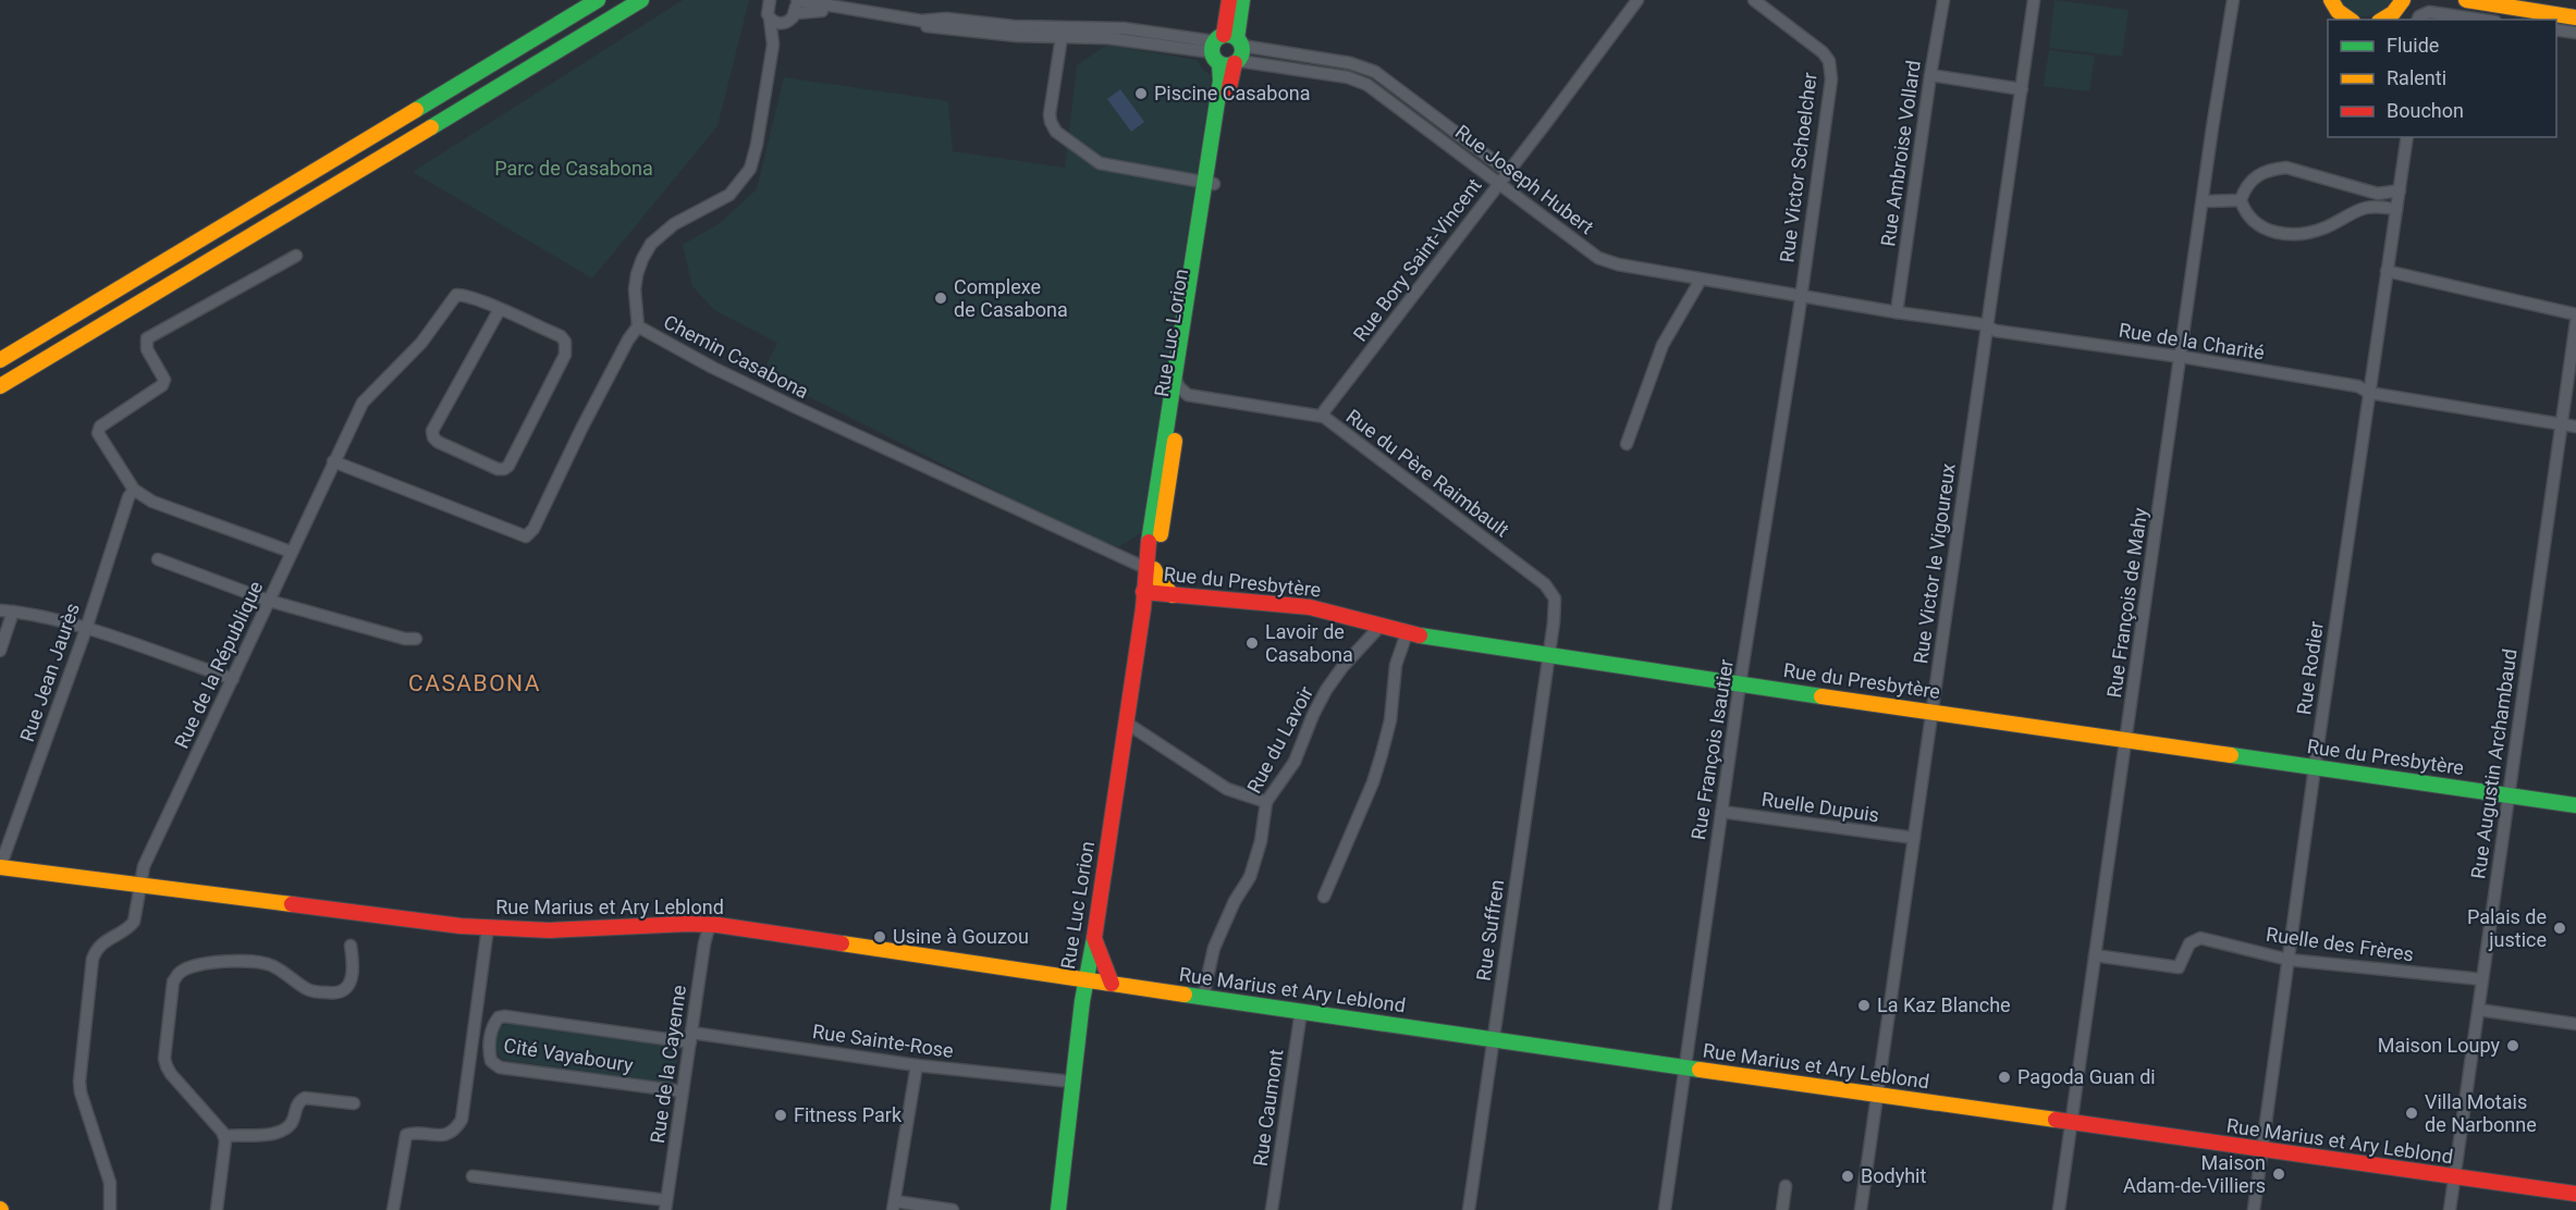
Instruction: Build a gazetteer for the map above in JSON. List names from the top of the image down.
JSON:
{
  "streets": {
    "main road": ["Rue Luc Lorion", "Rue du Presbytère", "Rue Marius et Ary Leblond"],
    "street": [
      "Rue Ambroise Vollard",
      "Rue Victor Schoelcher",
      "Rue Joseph Hubert",
      "Rue Bory Saint-Vincent",
      "Rue de la Charité",
      "Chemin Casabona",
      "Rue du Père Raimbault",
      "Rue Victor le Vigoureux",
      "Rue François de Mahy",
      "Rue de la République",
      "Rue Rodier",
      "Rue Jean Jaurès",
      "Rue du Lavoir",
      "Rue François Isautier",
      "Rue Augustin Archambaud",
      "Ruelle Dupuis",
      "Rue Suffren",
      "Ruelle des Frères",
      "Rue Sainte-Rose",
      "Cité Vayaboury",
      "Rue de la Cayenne",
      "Rue Caumont"
    ]
  },
  "crossings": [
    ["Rue Ambroise Vollard", "Rue de la Charité"],
    ["Rue Victor Schoelcher", "Rue Joseph Hubert"],
    ["Rue Victor Schoelcher", "Rue de la Charité"],
    ["Rue Victor Schoelcher", "Rue François Isautier"],
    ["Rue Joseph Hubert", "Rue Bory Saint-Vincent"],
    ["Rue Joseph Hubert", "Rue Luc Lorion"],
    ["Rue Joseph Hubert", "Rue de la Charité"],
    ["Rue Joseph Hubert", "Rue François Isautier"],
    ["Rue Bory Saint-Vincent", "Rue du Père Raimbault"],
    ["Rue Luc Lorion", "Chemin Casabona"],
    ["Rue Luc Lorion", "Rue du Père Raimbault"],
    ["Rue Luc Lorion", "Rue du Presbytère"],
    ["Rue Luc Lorion", "Rue Marius et Ary Leblond"],
    ["Rue Luc Lorion", "Rue Sainte-Rose"],
    ["Rue de la Charité", "Rue Victor le Vigoureux"],
    ["Rue de la Charité", "Rue François de Mahy"],
    ["Rue de la Charité", "Rue Rodier"],
    ["Rue de la Charité", "Rue François Isautier"],
    ["Rue de la Charité", "Rue Augustin Archambaud"],
    ["Chemin Casabona", "Rue de la République"],
    ["Rue du Père Raimbault", "Rue du Presbytère"],
    ["Rue du Père Raimbault", "Rue Suffren"],
    ["Rue Victor le Vigoureux", "Rue du Presbytère"],
    ["Rue Victor le Vigoureux", "Ruelle Dupuis"],
    ["Rue Victor le Vigoureux", "Rue Marius et Ary Leblond"],
    ["Rue du Presbytère", "Rue François de Mahy"],
    ["Rue du Presbytère", "Rue Rodier"],
    ["Rue du Presbytère", "Rue du Lavoir"],
    ["Rue du Presbytère", "Rue François Isautier"],
    ["Rue du Presbytère", "Rue Augustin Archambaud"],
    ["Rue du Presbytère", "Rue Suffren"],
    ["Rue François de Mahy", "Rue Marius et Ary Leblond"],
    ["Rue François de Mahy", "Ruelle des Frères"],
    ["Rue de la République", "Rue Marius et Ary Leblond"],
    ["Rue Rodier", "Rue Marius et Ary Leblond"],
    ["Rue Rodier", "Ruelle des Frères"],
    ["Rue Jean Jaurès", "Rue Marius et Ary Leblond"],
    ["Rue du Lavoir", "Rue Marius et Ary Leblond"],
    ["Rue François Isautier", "Ruelle Dupuis"],
    ["Rue François Isautier", "Rue Marius et Ary Leblond"],
    ["Rue Augustin Archambaud", "Rue Marius et Ary Leblond"],
    ["Rue Augustin Archambaud", "Ruelle des Frères"],
    ["Rue Marius et Ary Leblond", "Rue Suffren"],
    ["Rue Marius et Ary Leblond", "Rue de la Cayenne"],
    ["Rue Marius et Ary Leblond", "Rue Caumont"],
    ["Rue Sainte-Rose", "Cité Vayaboury"],
    ["Rue Sainte-Rose", "Rue de la Cayenne"],
    ["Cité Vayaboury", "Rue de la Cayenne"]
  ],
  "districts": ["CASABONA"],
  "parks": ["Parc de Casabona"],
  "places": [
    "Piscine Casabona",
    "Complexe de Casabona",
    "Lavoir de Casabona",
    "Palais de justice",
    "Usine à Gouzou",
    "La Kaz Blanche",
    "Maison Loupy",
    "Pagoda Guan di",
    "Villa Motais de Narbonne",
    "Fitness Park",
    "Maison Adam-de-Villiers",
    "Bodyhit"
  ],
  "legend": ["Fluide", "Ralenti", "Bouchon"]
}
